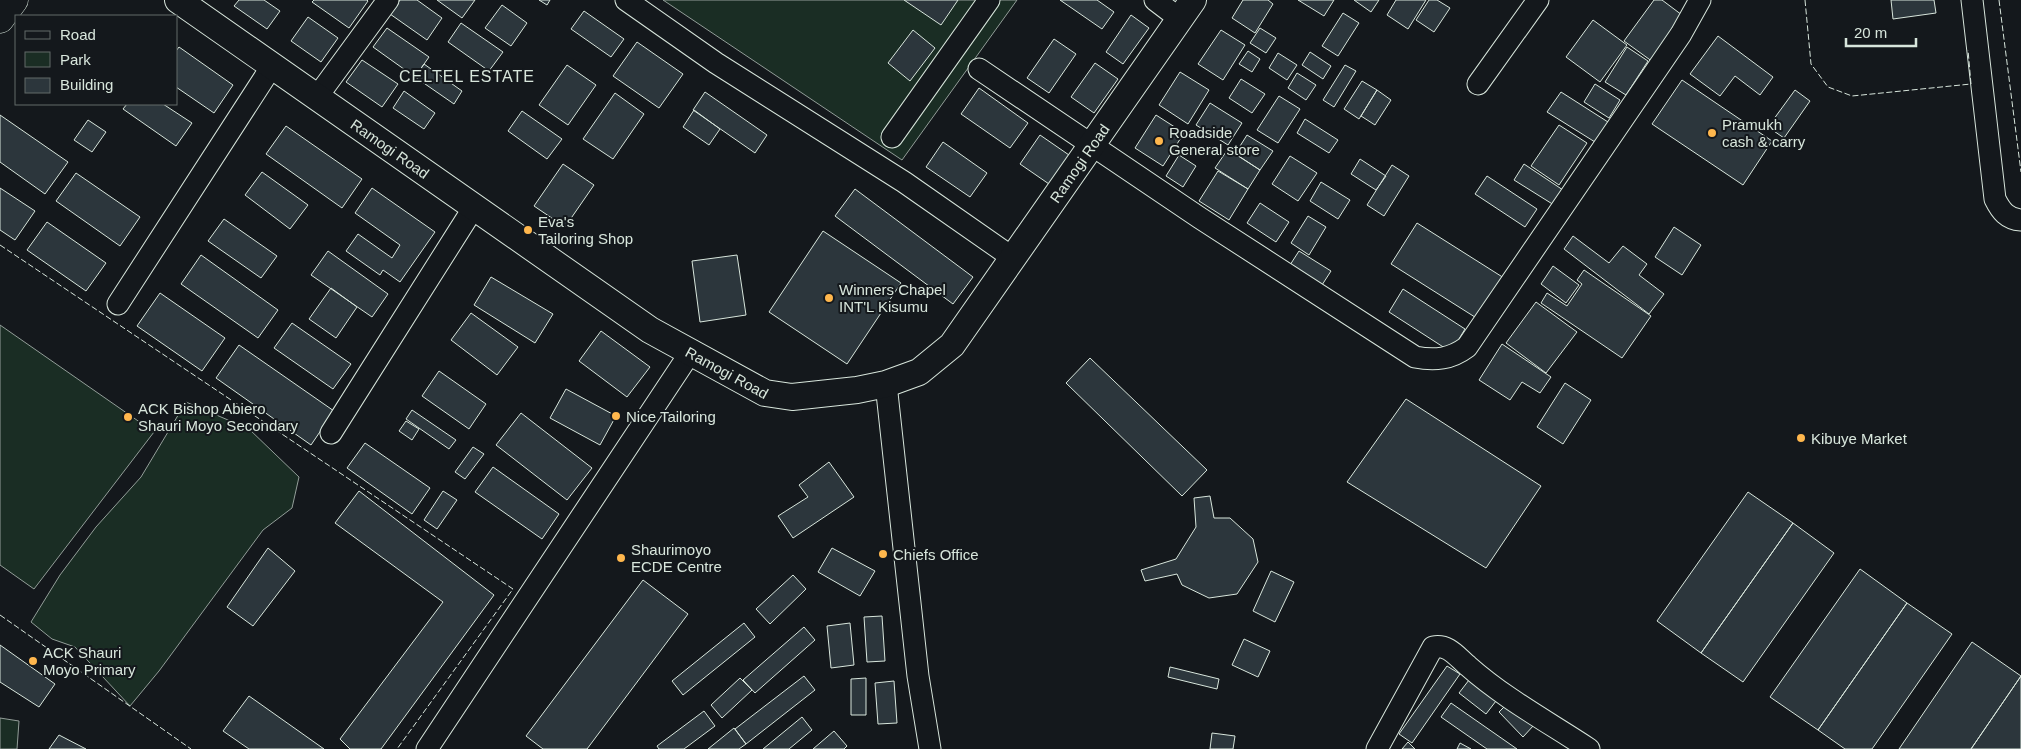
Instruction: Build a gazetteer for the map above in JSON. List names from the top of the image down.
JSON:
{
  "streets": {
    "street": ["Ramogi Road"]
  },
  "districts": ["CELTEL ESTATE"],
  "places": [
    "Pramukh cash & carry",
    "Roadside General store",
    "Eva's Tailoring Shop",
    "Winners Chapel INT'L Kisumu",
    "Nice Tailoring",
    "ACK Bishop Abiero Shauri Moyo Secondary",
    "Kibuye Market",
    "Chiefs Office",
    "Shaurimoyo ECDE Centre",
    "ACK Shauri Moyo Primary"
  ],
  "legend": ["Road", "Park", "Building"],
  "scale_bar": "20 m"
}
